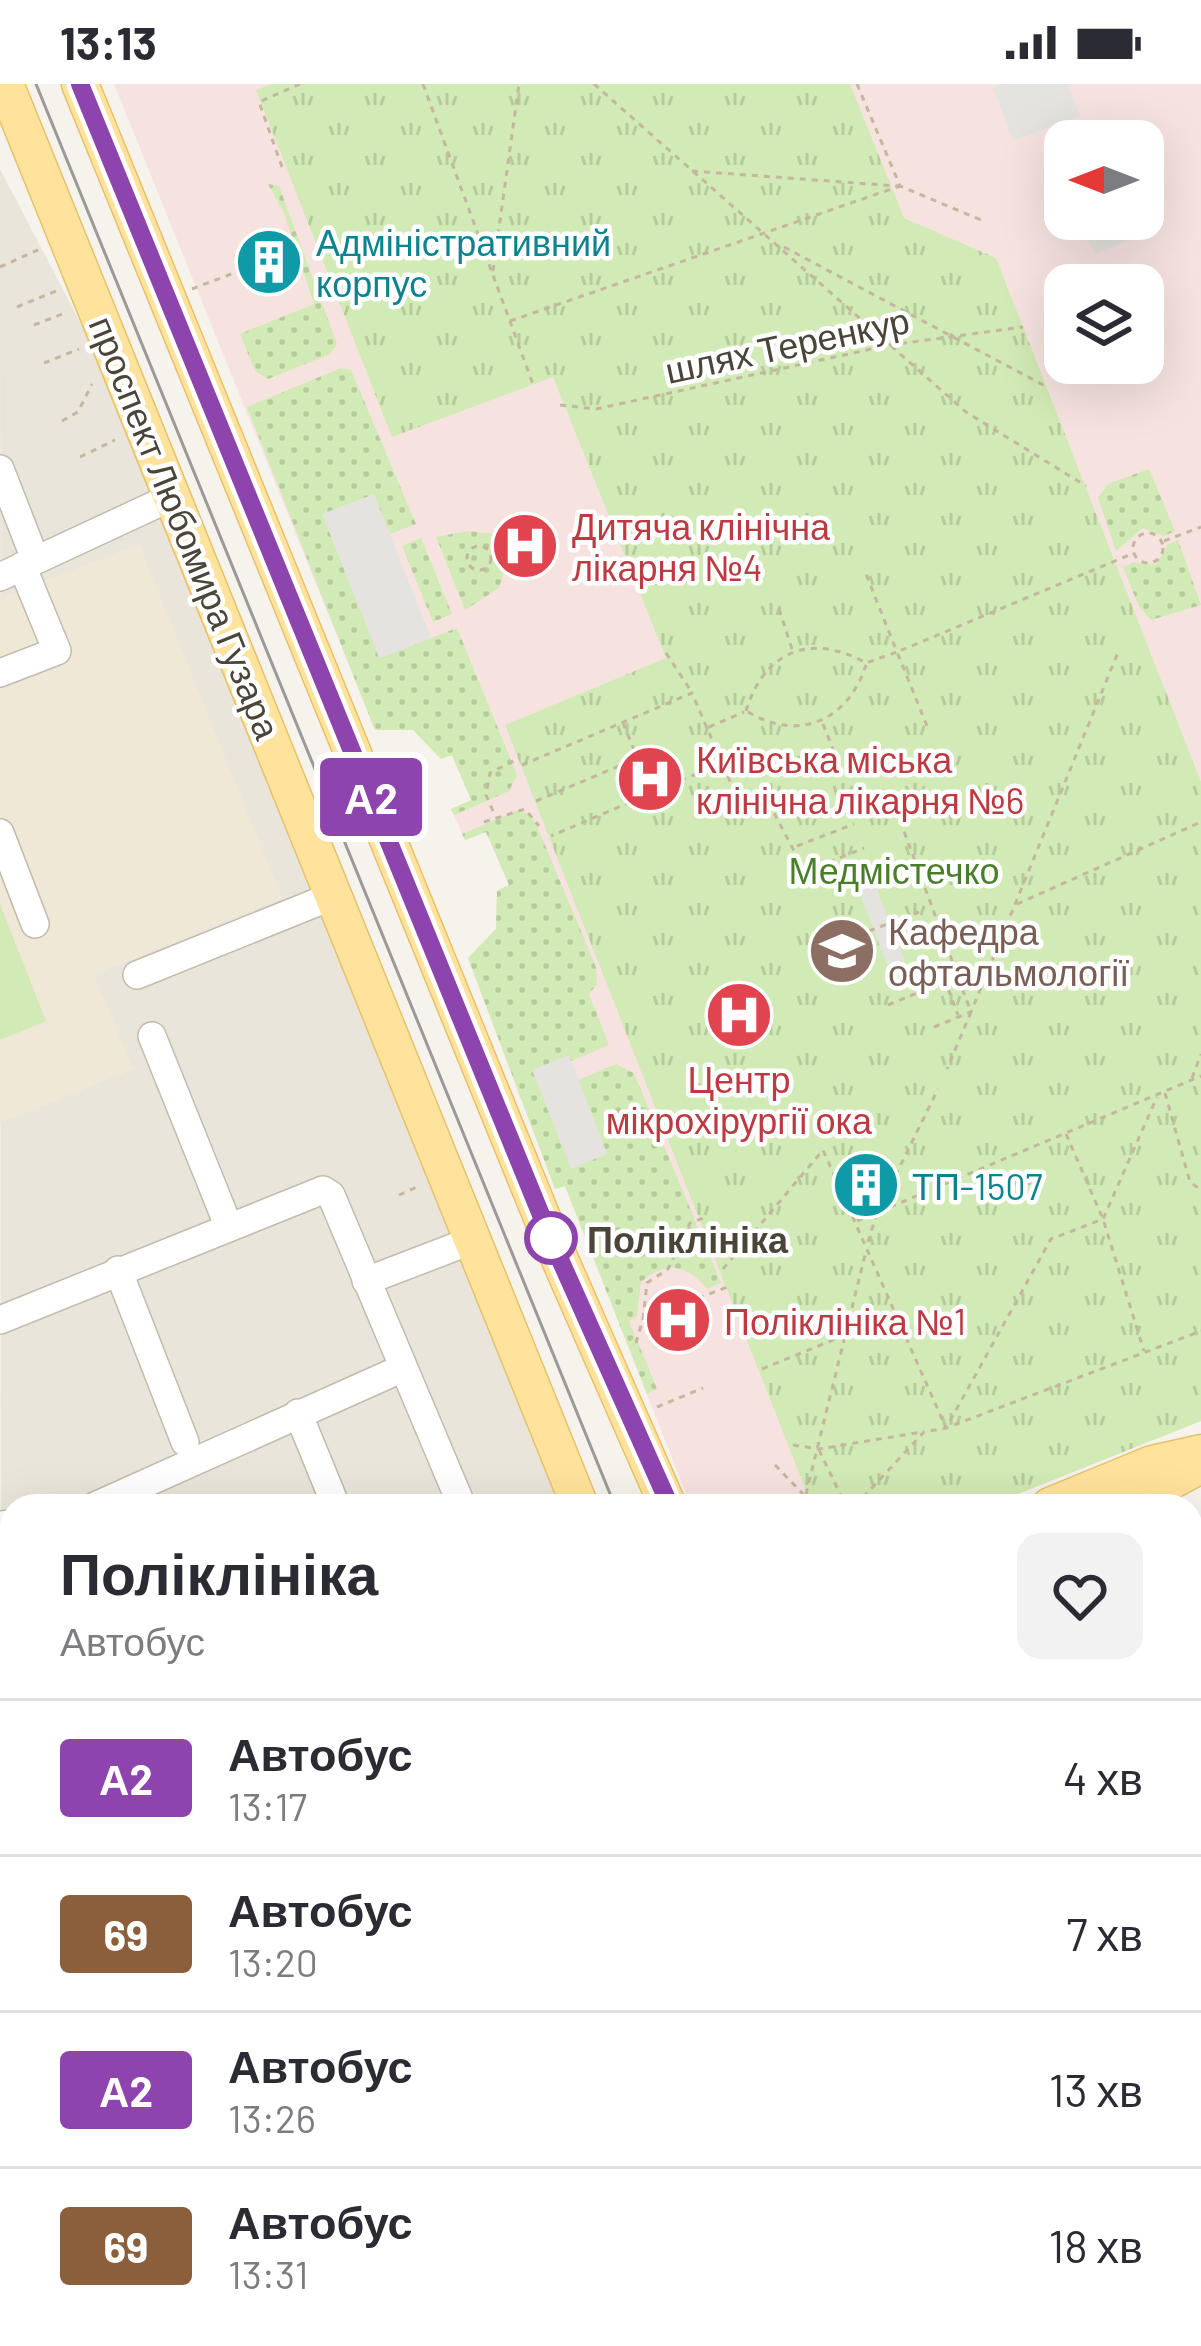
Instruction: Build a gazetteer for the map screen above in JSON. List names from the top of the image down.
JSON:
{
  "streets": {
    "main road": ["проспект Любомира Гузара"],
    "path": ["шлях Теренкур"]
  },
  "parks": ["Медмістечко"],
  "places": {
    "building": ["Адміністративний корпус", "ТП-1507"],
    "hospital": [
      "Дитяча клінічна лікарня №4",
      "Київська міська клінічна лікарня №6",
      "Центр мікрохірургії ока",
      "Поліклініка №1"
    ],
    "school or university": ["Кафедра офтальмології"],
    "other": ["Поліклініка"]
  },
  "lines": ["bus line А2"],
  "north": "left",
  "page": {
    "status": "13:13",
    "on_map": "А2",
    "heading": ["Поліклініка", "Автобус"],
    "list": [
      {
        "mark": "А2",
        "name": "Автобус",
        "note": "13:17",
        "value": "4 хв"
      },
      {
        "mark": "69",
        "name": "Автобус",
        "note": "13:20",
        "value": "7 хв"
      },
      {
        "mark": "А2",
        "name": "Автобус",
        "note": "13:26",
        "value": "13 хв"
      },
      {
        "mark": "69",
        "name": "Автобус",
        "note": "13:31",
        "value": "18 хв"
      }
    ]
  }
}
